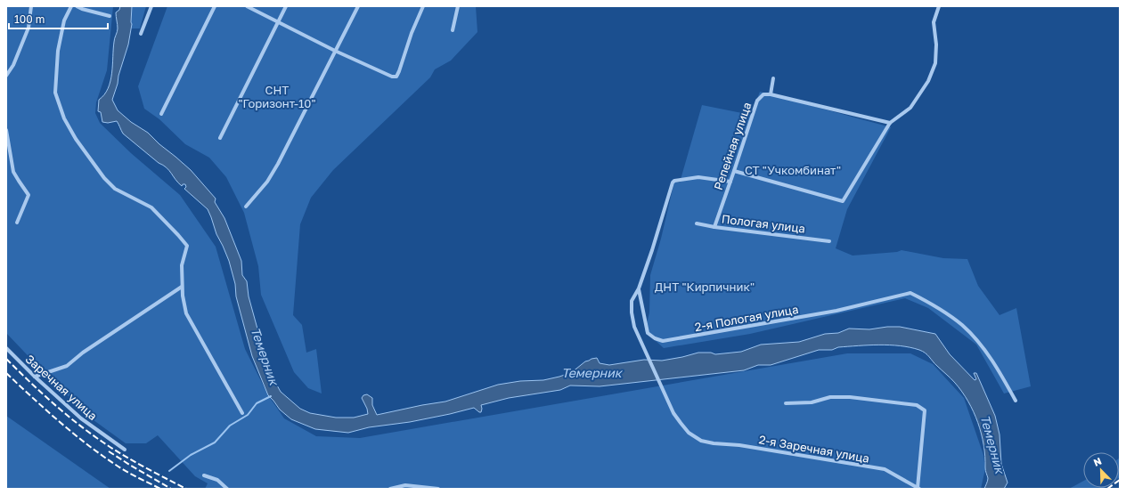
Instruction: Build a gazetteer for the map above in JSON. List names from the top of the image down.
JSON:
{
  "streets": {
    "street": [
      "Репейная улица",
      "Пологая улица",
      "2-я Пологая улица",
      "Заречная улица",
      "2-я Заречная улица"
    ]
  },
  "crossings": [
    ["Репейная улица", "Пологая улица"],
    ["2-я Пологая улица", "2-я Заречная улица"]
  ],
  "water": ["Темерник"],
  "parks": ["СНТ \"Горизонт-10\"", "СТ \"Учкомбинат\"", "ДНТ \"Кирпичник\""],
  "scale_bar": "100 m",
  "north": "top left"
}
